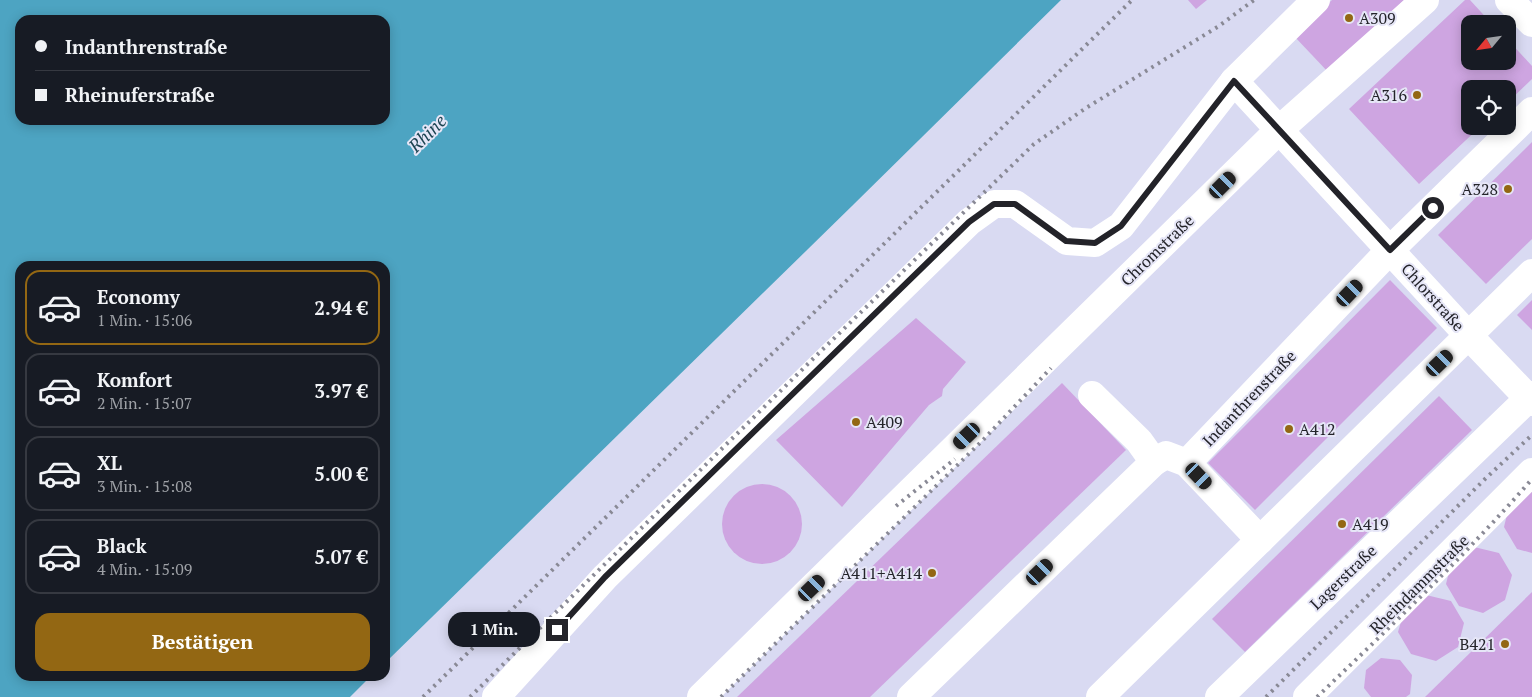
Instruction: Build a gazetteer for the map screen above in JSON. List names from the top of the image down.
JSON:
{
  "streets": {
    "street": [
      "Chromstraße",
      "Chlorstraße",
      "Indanthrenstraße",
      "Lagerstraße",
      "Rheindammstraße"
    ]
  },
  "crossings": [
    ["Chromstraße", "Chlorstraße"],
    ["Chlorstraße", "Indanthrenstraße"],
    ["Chlorstraße", "Lagerstraße"]
  ],
  "water": ["Rhine"],
  "places": [
    "A309",
    "A316",
    "A328",
    "A409",
    "A412",
    "A419",
    "A411+A414",
    "B421"
  ],
  "north": "bottom left",
  "page": {
    "banner": ["Indanthrenstraße", "Rheinuferstraße"],
    "list": [
      {
        "name": "Economy",
        "note": "1 Min. · 15:06",
        "value": "2.94 €"
      },
      {
        "name": "Komfort",
        "note": "2 Min. · 15:07",
        "value": "3.97 €"
      },
      {
        "name": "XL",
        "note": "3 Min. · 15:08",
        "value": "5.00 €"
      },
      {
        "name": "Black",
        "note": "4 Min. · 15:09",
        "value": "5.07 €"
      }
    ],
    "buttons": "Bestätigen",
    "bubble": "1 Min."
  }
}
